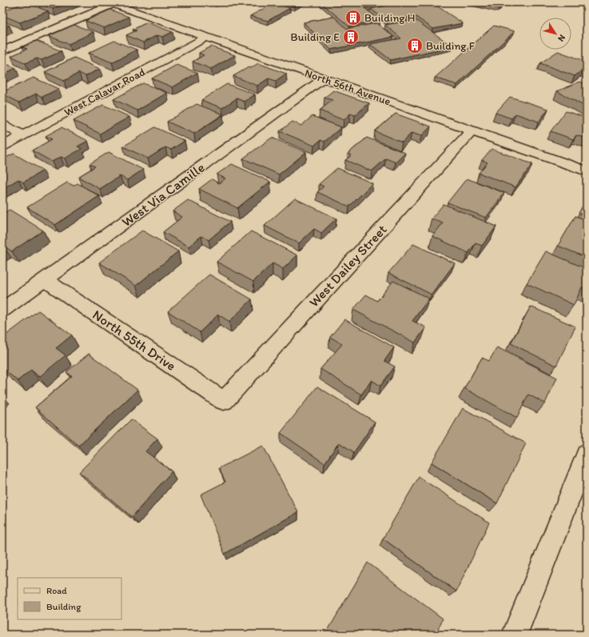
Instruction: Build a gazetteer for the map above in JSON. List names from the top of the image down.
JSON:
{
  "streets": {
    "street": [
      "North 56th Avenue",
      "West Calavar Road",
      "West Via Camille",
      "West Dailey Street",
      "North 55th Drive"
    ]
  },
  "crossings": [
    ["North 56th Avenue", "West Calavar Road"],
    ["North 56th Avenue", "West Via Camille"],
    ["North 56th Avenue", "West Dailey Street"],
    ["West Via Camille", "North 55th Drive"],
    ["West Dailey Street", "North 55th Drive"]
  ],
  "places": {
    "building": ["Building H", "Building E", "Building F"]
  },
  "legend": ["Road", "Building"],
  "north": "bottom right"
}
